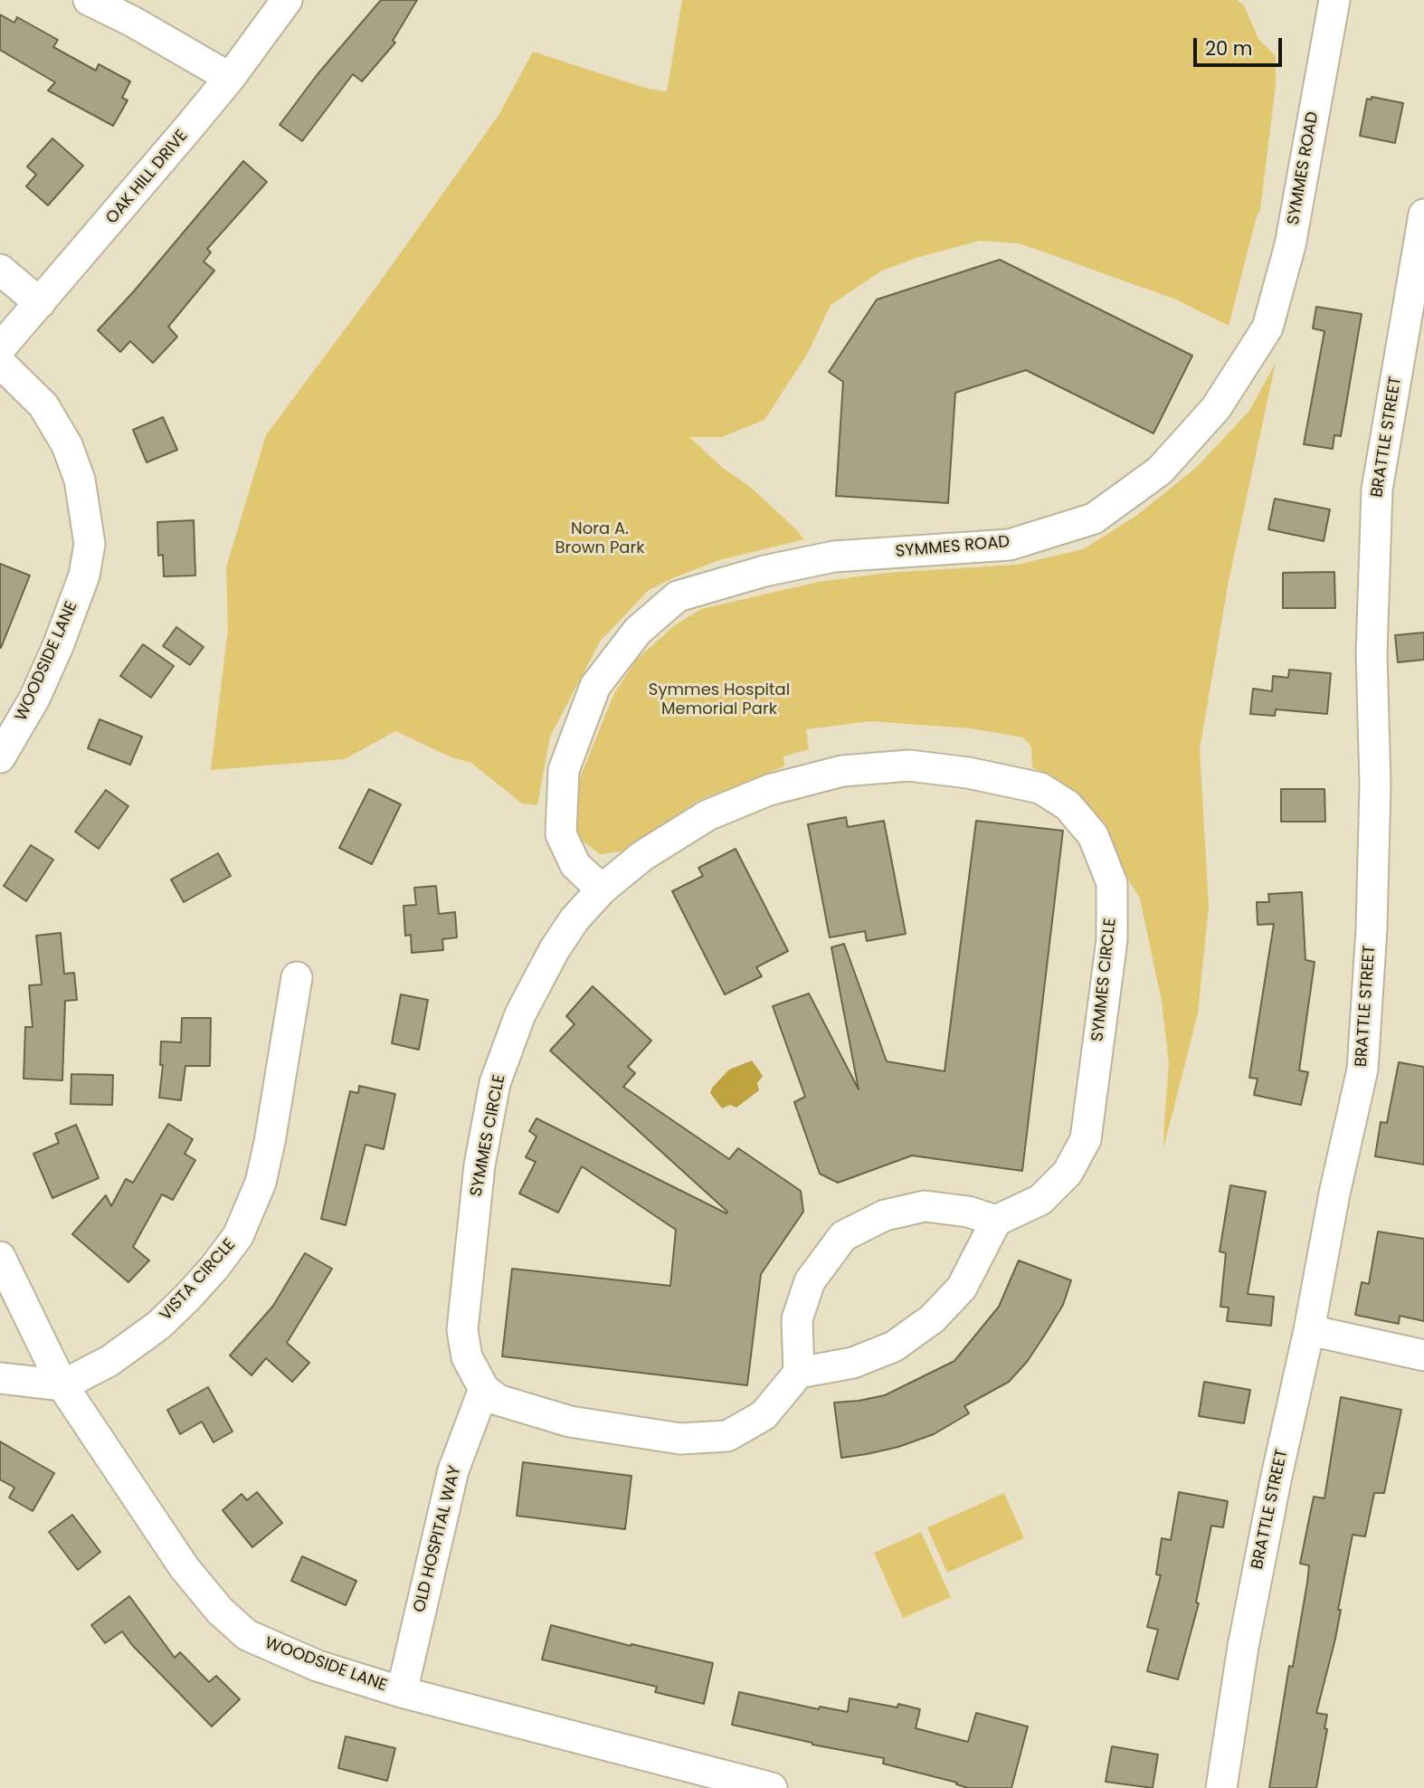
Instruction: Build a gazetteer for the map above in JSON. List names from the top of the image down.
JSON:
{
  "streets": {
    "street": [
      "SYMMES ROAD",
      "OAK HILL DRIVE",
      "BRATTLE STREET",
      "WOODSIDE LANE",
      "SYMMES CIRCLE",
      "VISTA CIRCLE",
      "OLD HOSPITAL WAY"
    ]
  },
  "crossings": [
    ["SYMMES ROAD", "SYMMES CIRCLE"],
    ["WOODSIDE LANE", "VISTA CIRCLE"],
    ["WOODSIDE LANE", "OLD HOSPITAL WAY"],
    ["SYMMES CIRCLE", "OLD HOSPITAL WAY"]
  ],
  "parks": ["Nora A. Brown Park", "Symmes Hospital Memorial Park"],
  "scale_bar": "20 m"
}
